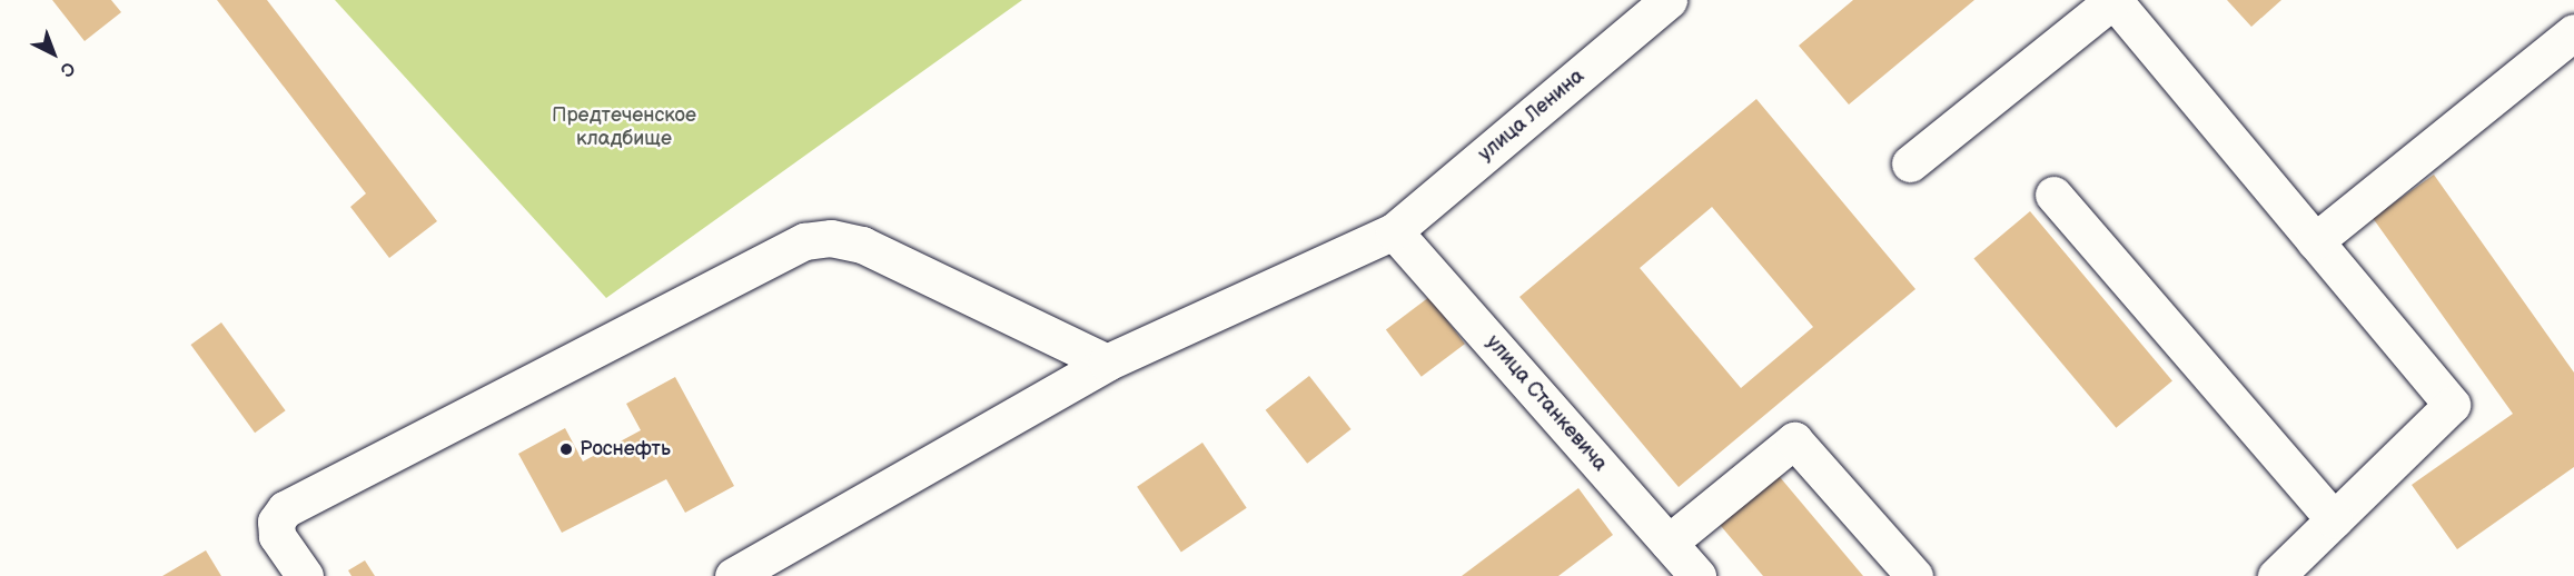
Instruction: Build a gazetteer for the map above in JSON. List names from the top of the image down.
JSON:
{
  "streets": {
    "street": ["улица Ленина", "улица Станкевича"]
  },
  "crossings": [
    ["улица Ленина", "улица Станкевича"]
  ],
  "parks": ["Предтеченское кладбище"],
  "places": ["Роснефть"],
  "north": "bottom right"
}
